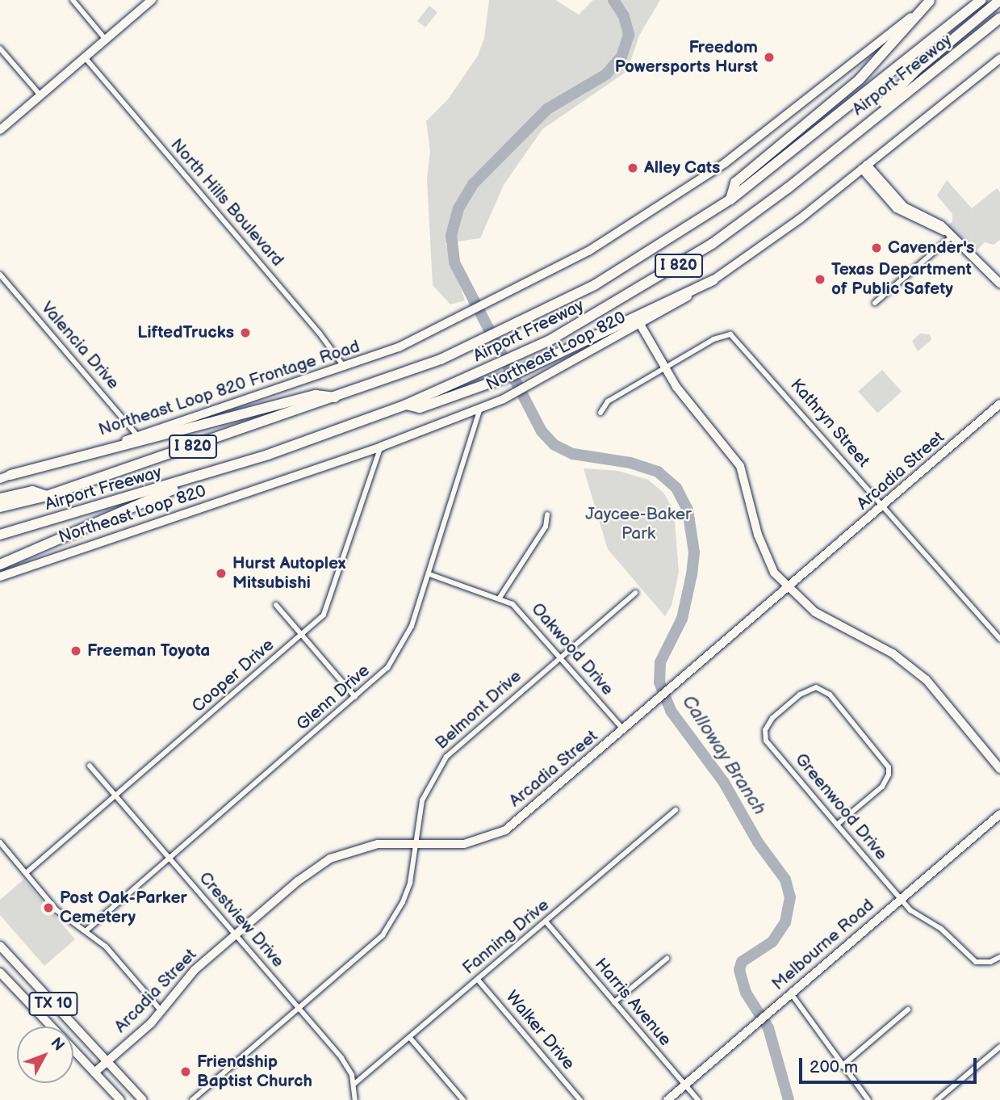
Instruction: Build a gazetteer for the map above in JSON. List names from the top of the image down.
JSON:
{
  "streets": {
    "highway": ["Airport Freeway", "I 820"],
    "main road": ["TX 10"],
    "street": [
      "North Hills Boulevard",
      "Valencia Drive",
      "Northeast Loop 820",
      "Northeast Loop 820 Frontage Road",
      "Kathryn Street",
      "Arcadia Street",
      "Oakwood Drive",
      "Cooper Drive",
      "Glenn Drive",
      "Belmont Drive",
      "Greenwood Drive",
      "Crestview Drive",
      "Fanning Drive",
      "Melbourne Road",
      "Harris Avenue",
      "Walker Drive"
    ]
  },
  "crossings": [
    ["Airport Freeway", "I 820"],
    ["North Hills Boulevard", "Northeast Loop 820 Frontage Road"],
    ["Valencia Drive", "Northeast Loop 820 Frontage Road"],
    ["Northeast Loop 820", "Cooper Drive"],
    ["Northeast Loop 820", "Glenn Drive"],
    ["Kathryn Street", "Arcadia Street"],
    ["Arcadia Street", "Oakwood Drive"],
    ["Arcadia Street", "Belmont Drive"],
    ["Arcadia Street", "Crestview Drive"],
    ["Arcadia Street", "TX 10"],
    ["Oakwood Drive", "Glenn Drive"],
    ["Oakwood Drive", "Belmont Drive"],
    ["Cooper Drive", "Crestview Drive"],
    ["Glenn Drive", "Crestview Drive"],
    ["Belmont Drive", "Crestview Drive"],
    ["Greenwood Drive", "Melbourne Road"],
    ["Crestview Drive", "Fanning Drive"],
    ["Fanning Drive", "Harris Avenue"],
    ["Fanning Drive", "Walker Drive"],
    ["Melbourne Road", "Harris Avenue"]
  ],
  "water": ["Calloway Branch"],
  "parks": ["Jaycee-Baker Park"],
  "places": [
    "Freedom Powersports Hurst",
    "Alley Cats",
    "Cavender's",
    "Texas Department of Public Safety",
    "LiftedTrucks",
    "Hurst Autoplex Mitsubishi",
    "Freeman Toyota",
    "Post Oak-Parker Cemetery",
    "Friendship Baptist Church"
  ],
  "scale_bar": "200 m",
  "north": "top right"
}
